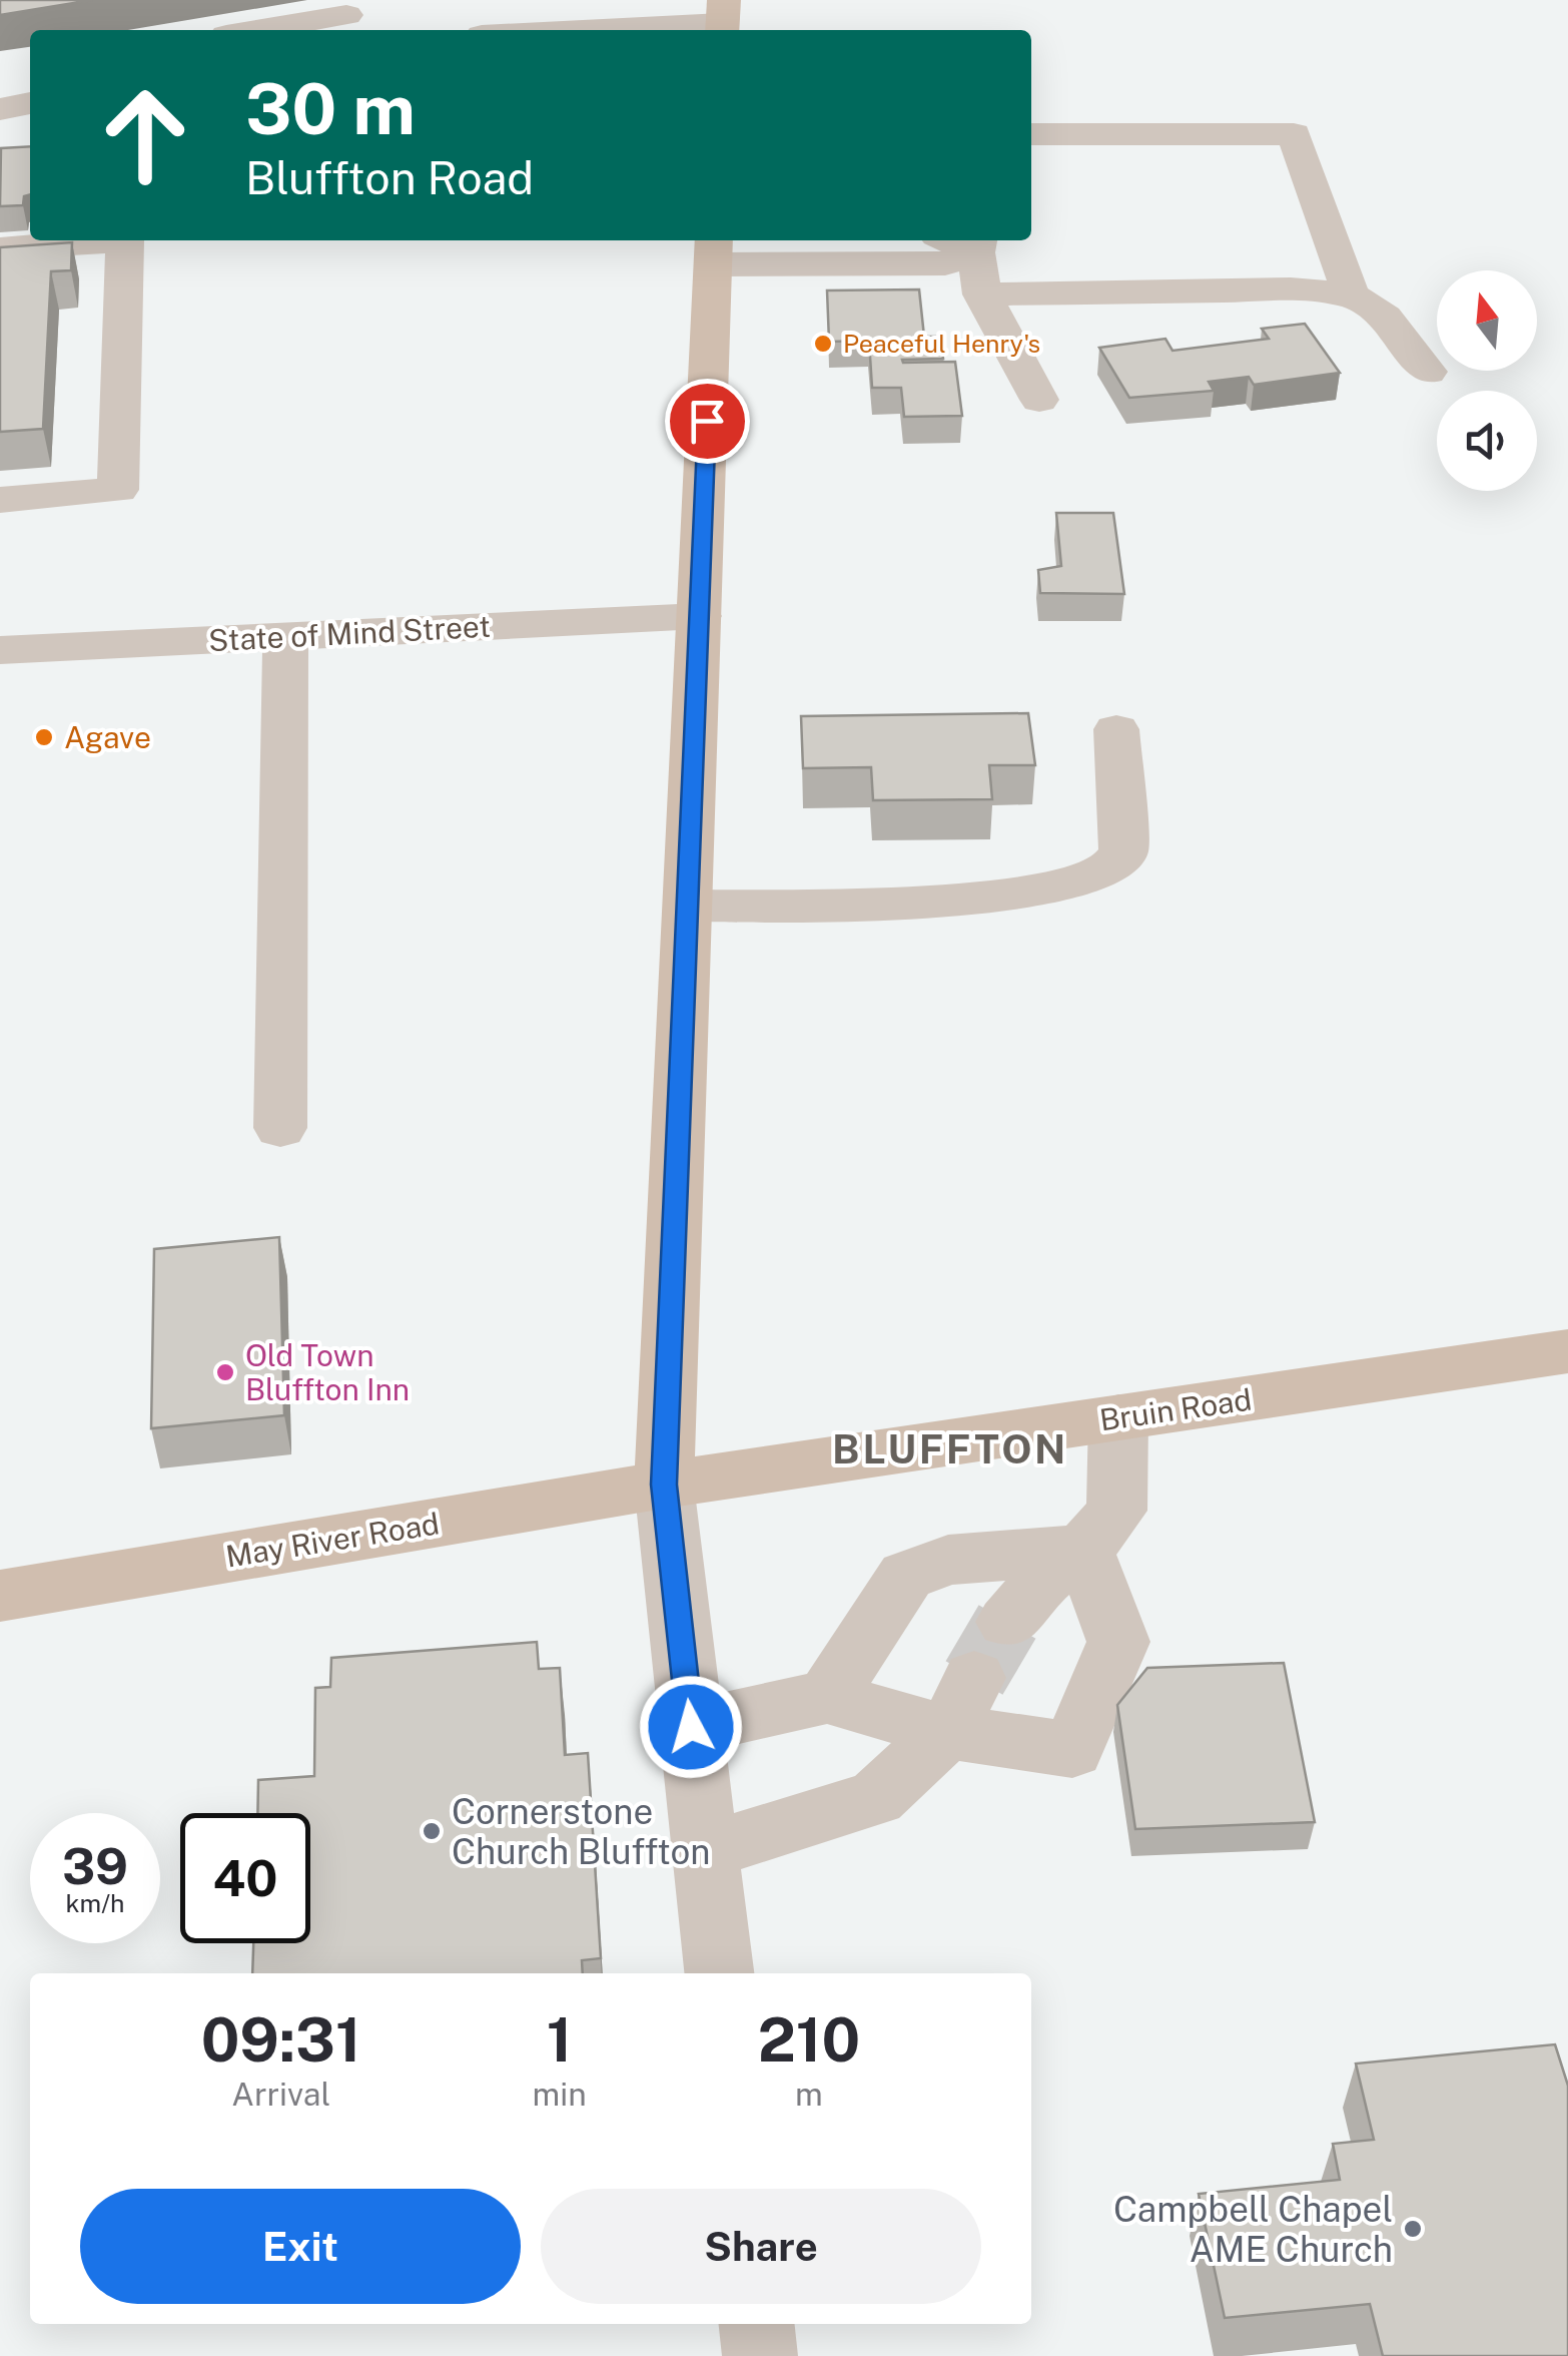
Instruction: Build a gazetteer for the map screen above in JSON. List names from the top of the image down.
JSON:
{
  "streets": {
    "main road": ["Bruin Road", "May River Road"],
    "street": ["State of Mind Street"]
  },
  "crossings": [
    ["Bruin Road", "May River Road"]
  ],
  "districts": ["BLUFFTON"],
  "places": [
    "Peaceful Henry's",
    "Agave",
    "Old Town Bluffton Inn",
    "Cornerstone Church Bluffton",
    "Campbell Chapel AME Church"
  ],
  "north": "top",
  "page": {
    "turn": ["30 m", "Bluffton Road"],
    "speed": "39 km/h",
    "limit": "40",
    "eta": [
      "09:31",
      "Arrival",
      "1",
      "min",
      "210",
      "m"
    ],
    "buttons": ["Exit", "Share"]
  }
}
